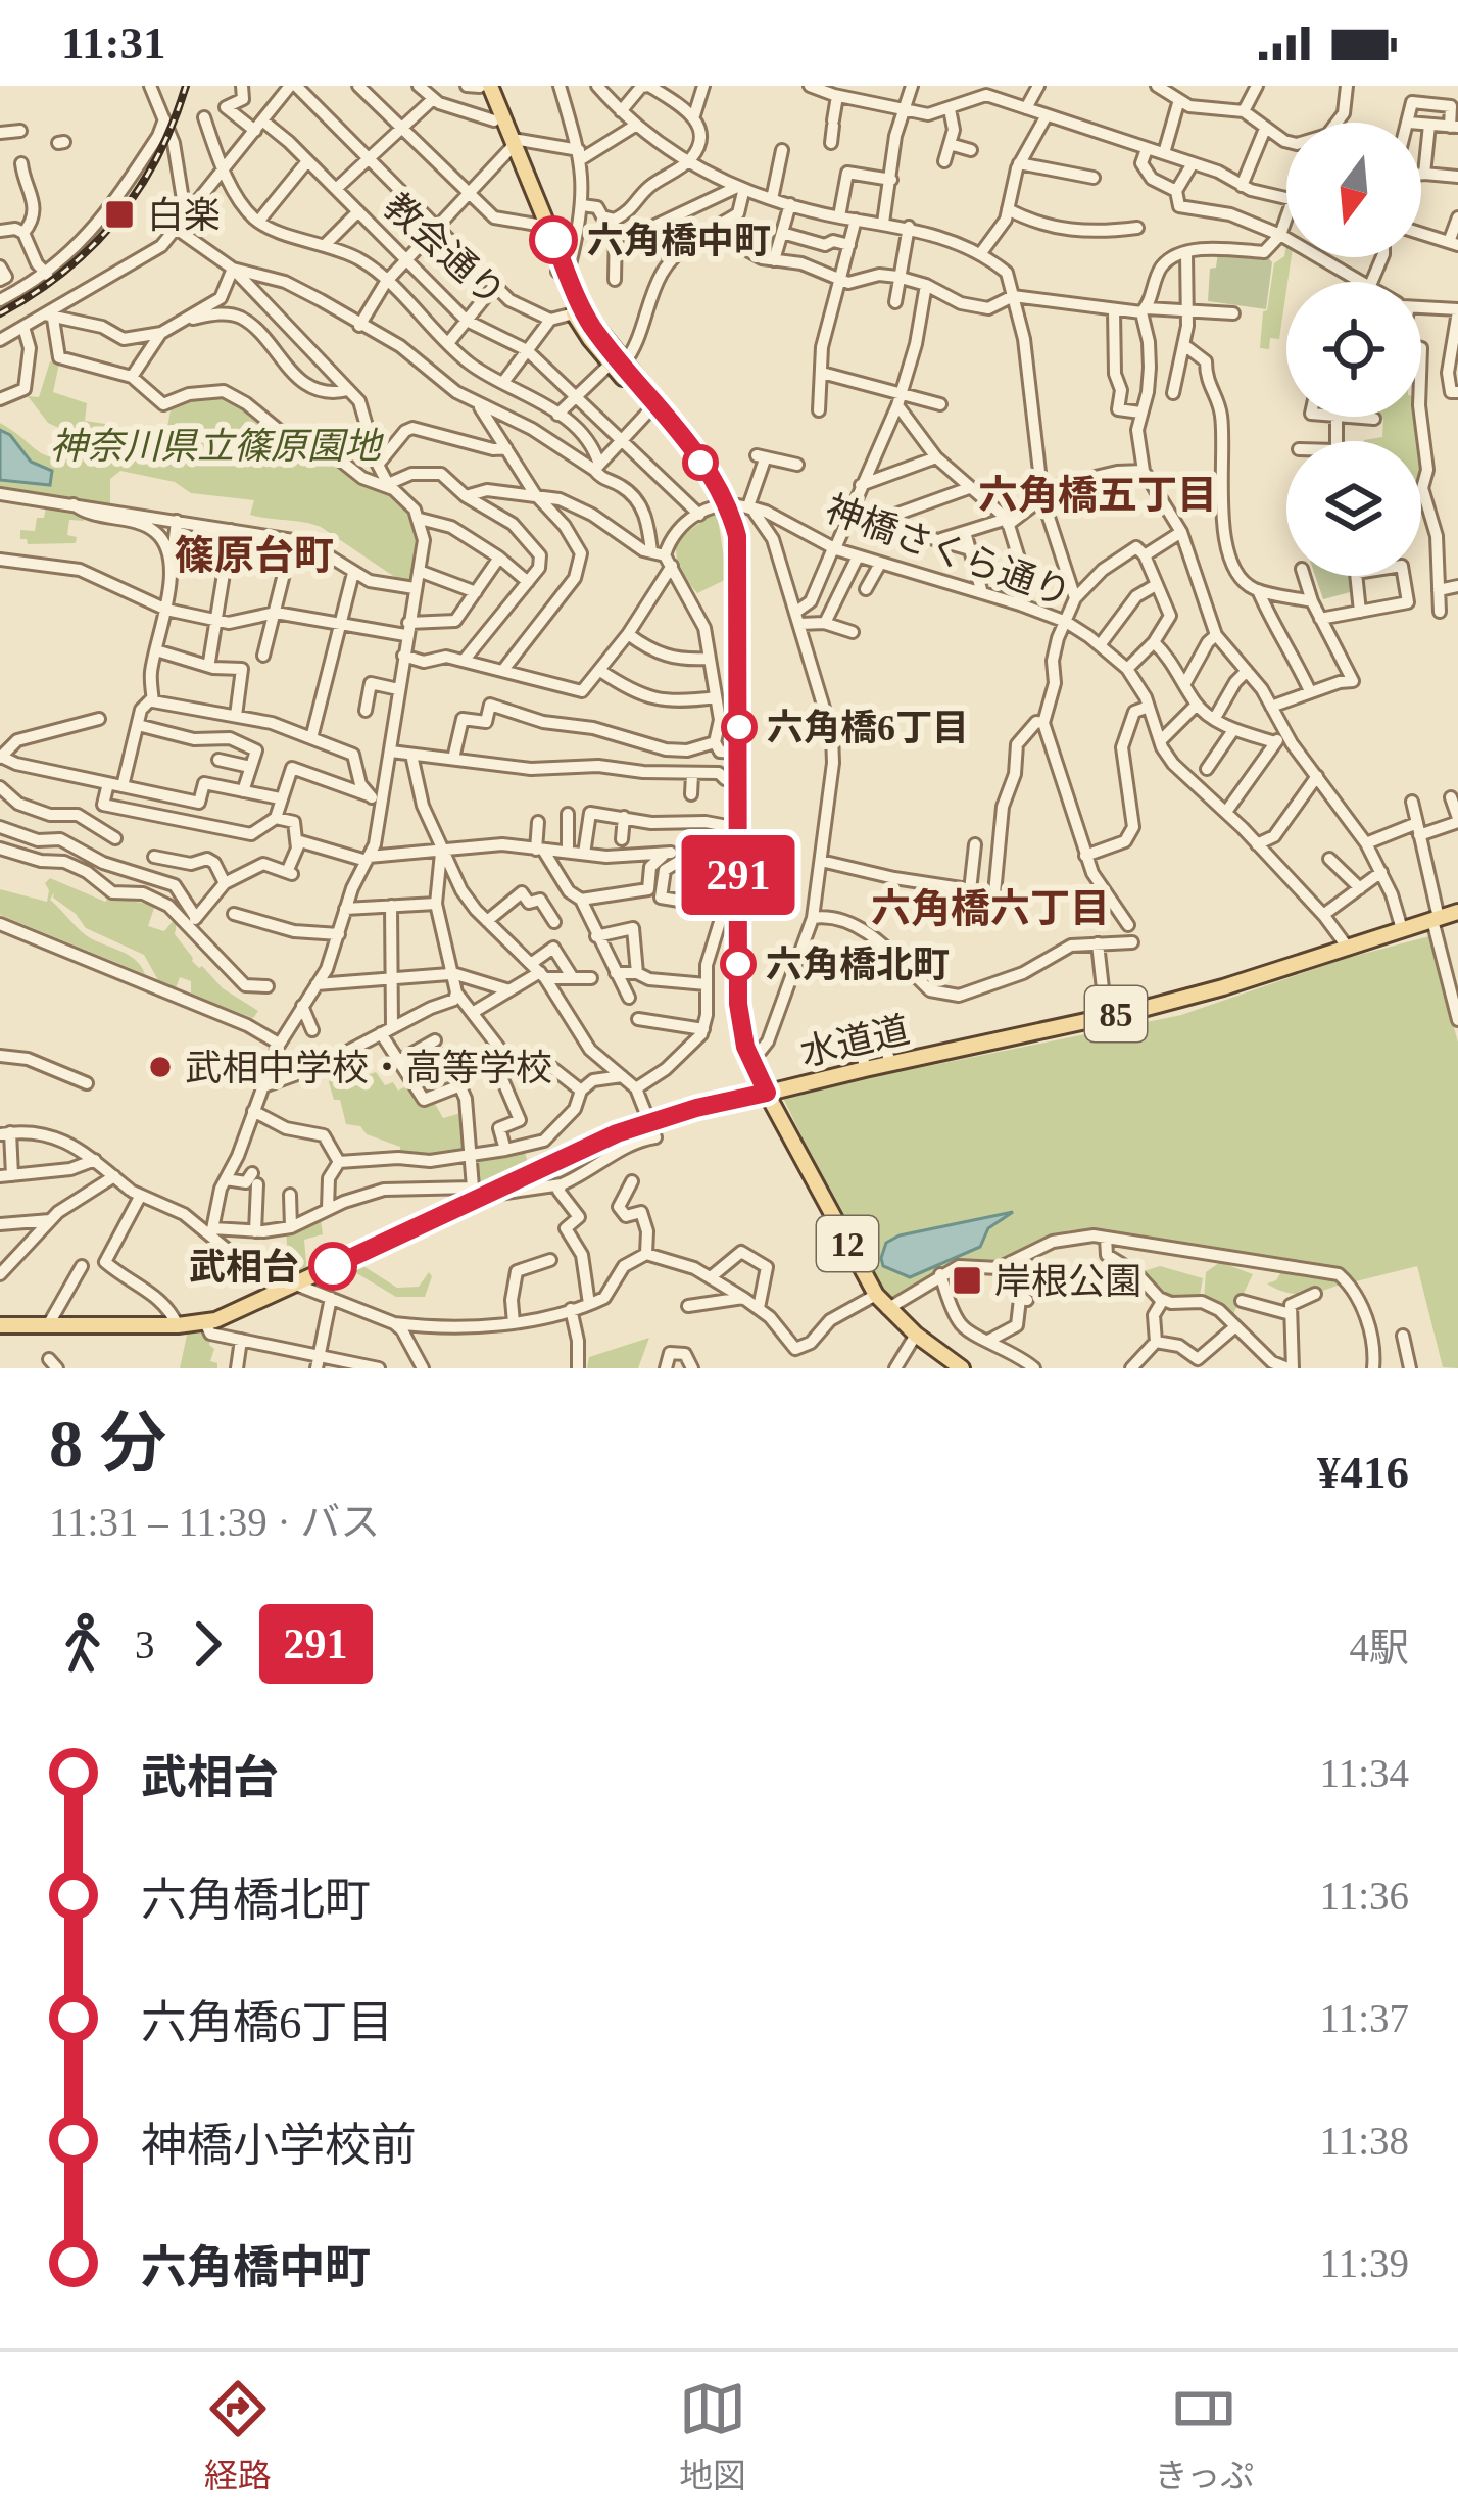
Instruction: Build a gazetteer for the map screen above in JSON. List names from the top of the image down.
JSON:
{
  "streets": {
    "main road": ["85", "水道道", "12"],
    "street": ["教会通り", "神橋さくら通り"]
  },
  "crossings": [
    ["神橋さくら通り", "水道道"],
    ["水道道", "12"]
  ],
  "districts": ["六角橋五丁目", "篠原台町", "六角橋六丁目"],
  "parks": ["神奈川県立篠原園地"],
  "places": {
    "transit": ["白楽", "岸根公園"],
    "other": [
      "六角橋中町",
      "六角橋6丁目",
      "六角橋北町",
      "武相中学校・高等学校",
      "武相台"
    ]
  },
  "lines": ["bus line 291"],
  "north": "bottom",
  "page": {
    "status": "11:31",
    "on_map": "291",
    "heading": ["8 分", "11:31 – 11:39 · バス", "¥416"],
    "legs": ["3", "291", "4駅"],
    "list": [
      {
        "name": "武相台",
        "value": "11:34"
      },
      {
        "name": "六角橋北町",
        "value": "11:36"
      },
      {
        "name": "六角橋6丁目",
        "value": "11:37"
      },
      {
        "name": "神橋小学校前",
        "value": "11:38"
      },
      {
        "name": "六角橋中町",
        "value": "11:39"
      }
    ],
    "tabs": ["経路", "地図", "きっぷ"]
  }
}
